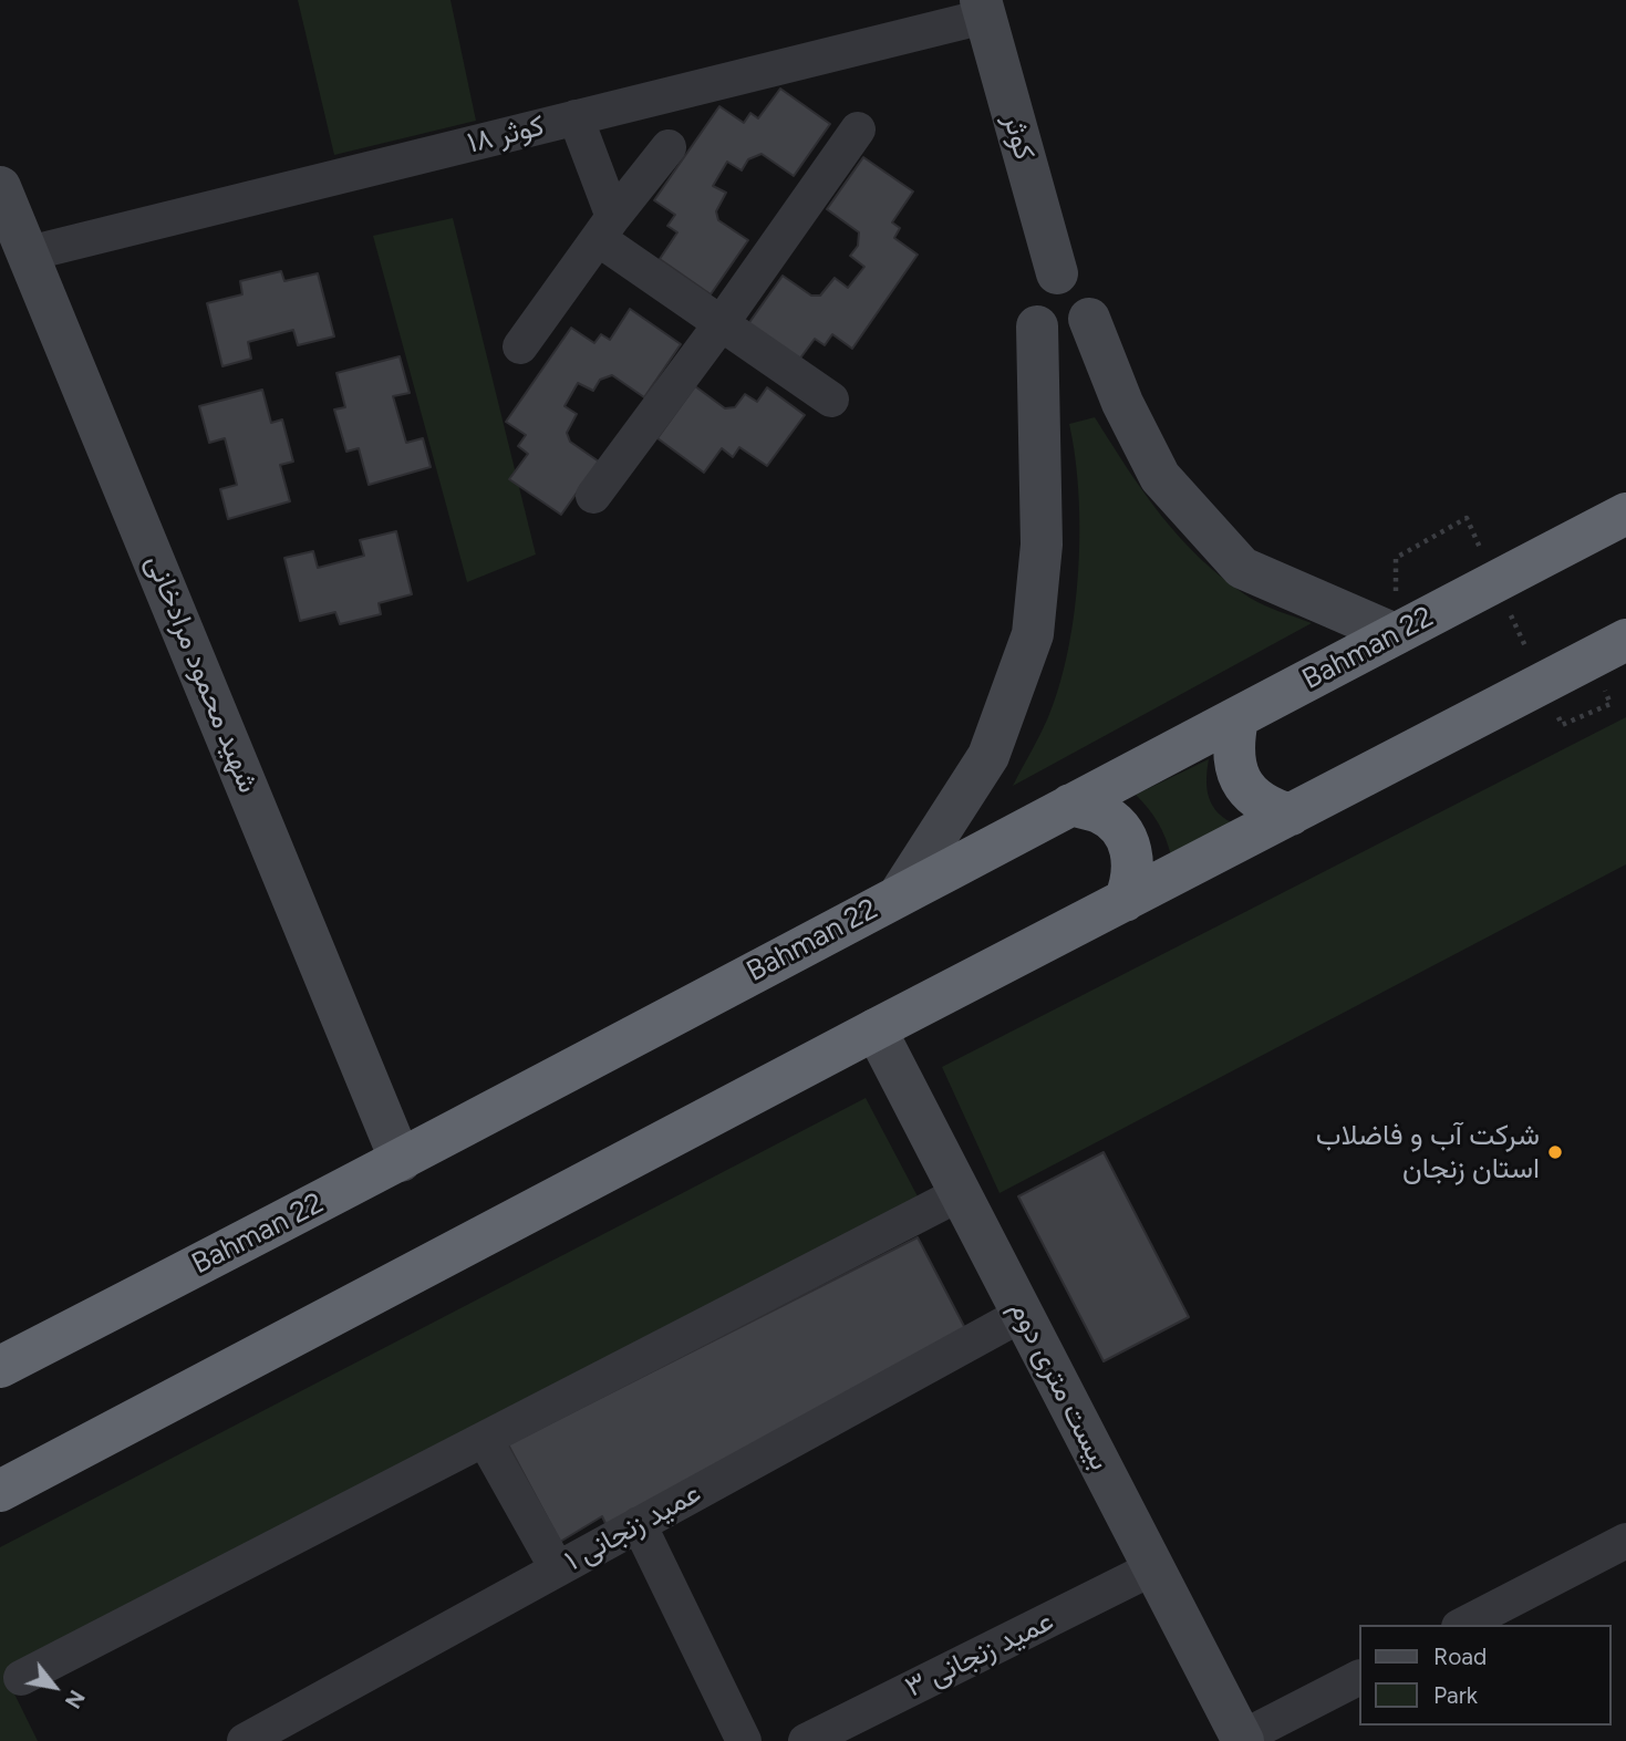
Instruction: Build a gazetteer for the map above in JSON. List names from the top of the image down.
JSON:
{
  "streets": {
    "highway": ["Bahman 22"],
    "street": [
      "کوثر ۱۸",
      "کوثر",
      "شهید محمود مرادخانی",
      "بیست متری دوم",
      "عمید زنجانی ۱",
      "عمید زنجانی ۳"
    ]
  },
  "crossings": [
    ["کوثر ۱۸", "کوثر"],
    ["کوثر ۱۸", "شهید محمود مرادخانی"],
    ["Bahman 22", "شهید محمود مرادخانی"],
    ["بیست متری دوم", "عمید زنجانی ۱"],
    ["بیست متری دوم", "عمید زنجانی ۳"]
  ],
  "places": ["شرکت آب و فاضلاب استان زنجان"],
  "legend": ["Road", "Park"],
  "north": "bottom right"
}
